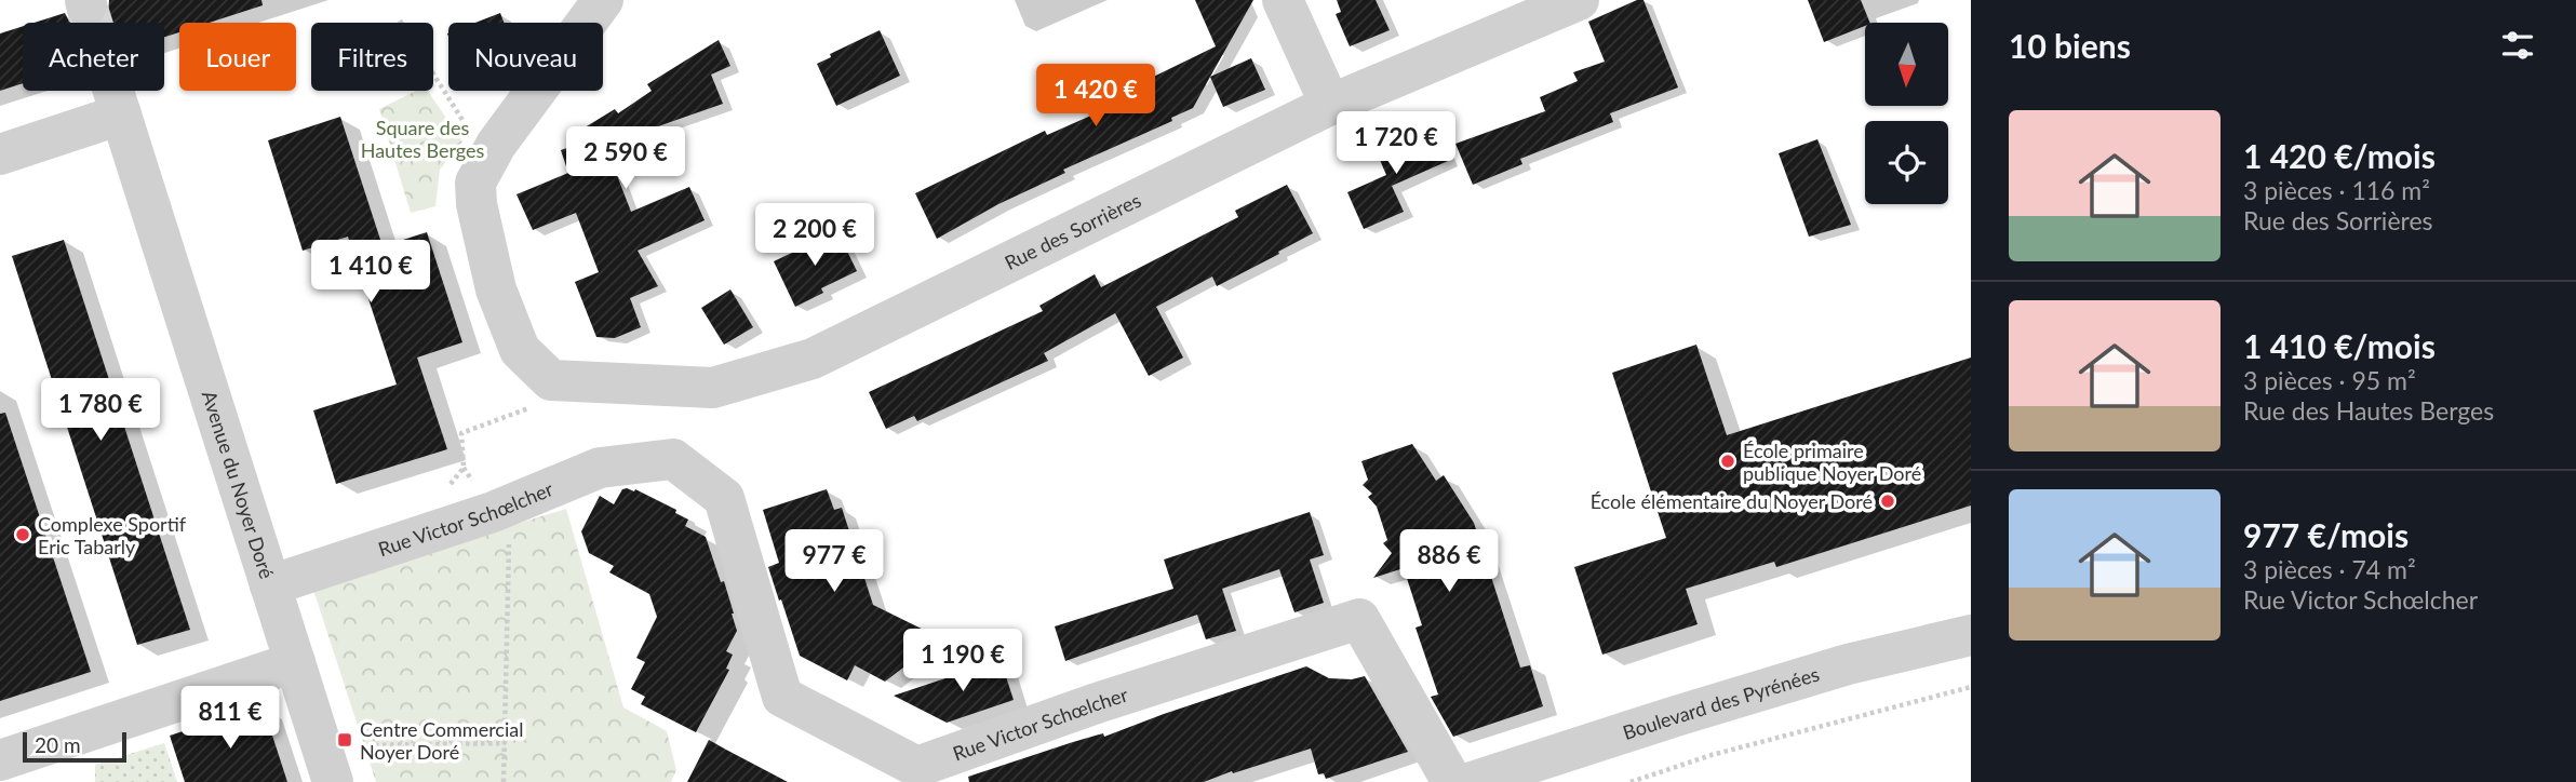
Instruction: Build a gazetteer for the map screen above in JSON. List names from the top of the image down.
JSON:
{
  "streets": {
    "street": [
      "Rue des Sorrières",
      "Avenue du Noyer Doré",
      "Rue Victor Schœlcher",
      "Boulevard des Pyrénées"
    ]
  },
  "crossings": [
    ["Avenue du Noyer Doré", "Rue Victor Schœlcher"]
  ],
  "parks": ["Square des Hautes Berges"],
  "places": {
    "other": ["École primaire publique Noyer Doré", "École élémentaire du Noyer Doré", "Complexe Sportif Eric Tabarly"],
    "transit": ["Centre Commercial Noyer Doré"]
  },
  "scale_bar": "20 m",
  "north": "bottom",
  "page": {
    "heading": "10 biens",
    "chip": [
      "Acheter",
      "Louer",
      "Filtres",
      "Nouveau"
    ],
    "price": [
      "1 420 €",
      "1 720 €",
      "2 590 €",
      "2 200 €",
      "1 410 €",
      "1 780 €",
      "977 €",
      "886 €",
      "1 190 €",
      "811 €"
    ],
    "list": [
      {
        "name": "1 420 €/mois",
        "note": "3 pièces · 116 m² · Rue des Sorrières"
      },
      {
        "name": "1 410 €/mois",
        "note": "3 pièces · 95 m² · Rue des Hautes Berges"
      },
      {
        "name": "977 €/mois",
        "note": "3 pièces · 74 m² · Rue Victor Schœlcher"
      }
    ],
    "scale": "20 m"
  }
}
